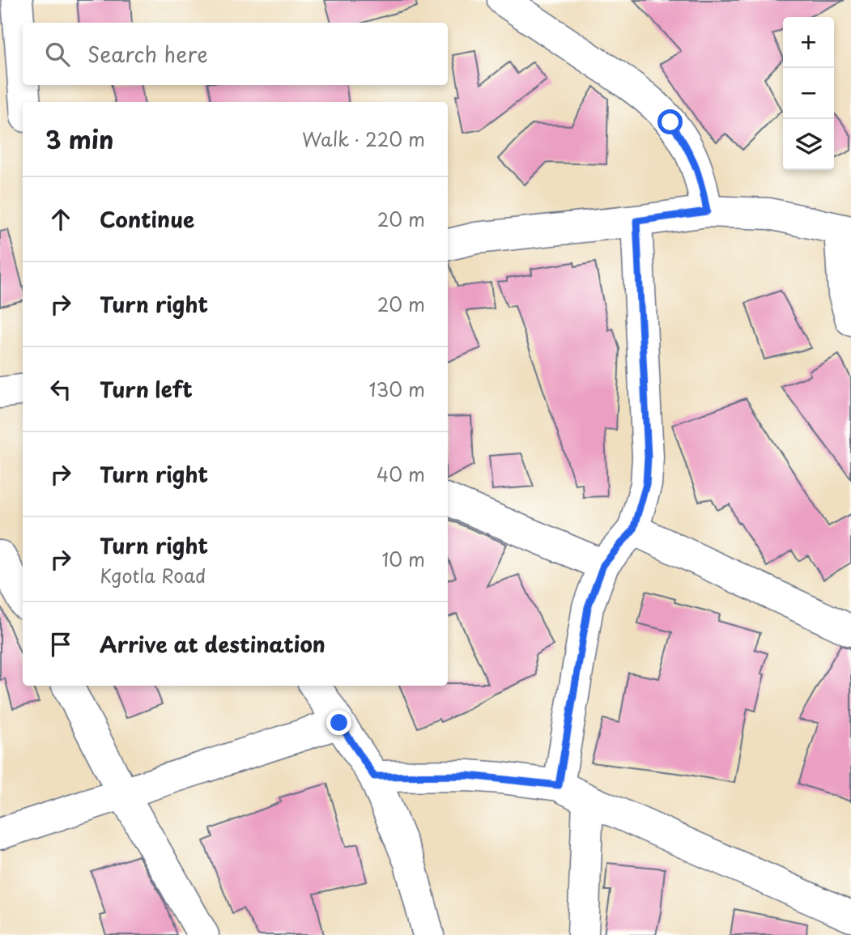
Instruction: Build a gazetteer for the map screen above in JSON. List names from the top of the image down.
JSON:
{
  "page": {
    "map_buttons": ["+", "−"],
    "search": "Search here",
    "heading": ["3 min", "Walk · 220 m"],
    "list": [
      ["Continue", "20 m"],
      ["Turn right", "20 m"],
      ["Turn left", "130 m"],
      ["Turn right", "40 m"],
      ["Turn right", "Kgotla Road", "10 m"],
      "Arrive at destination"
    ]
  }
}
